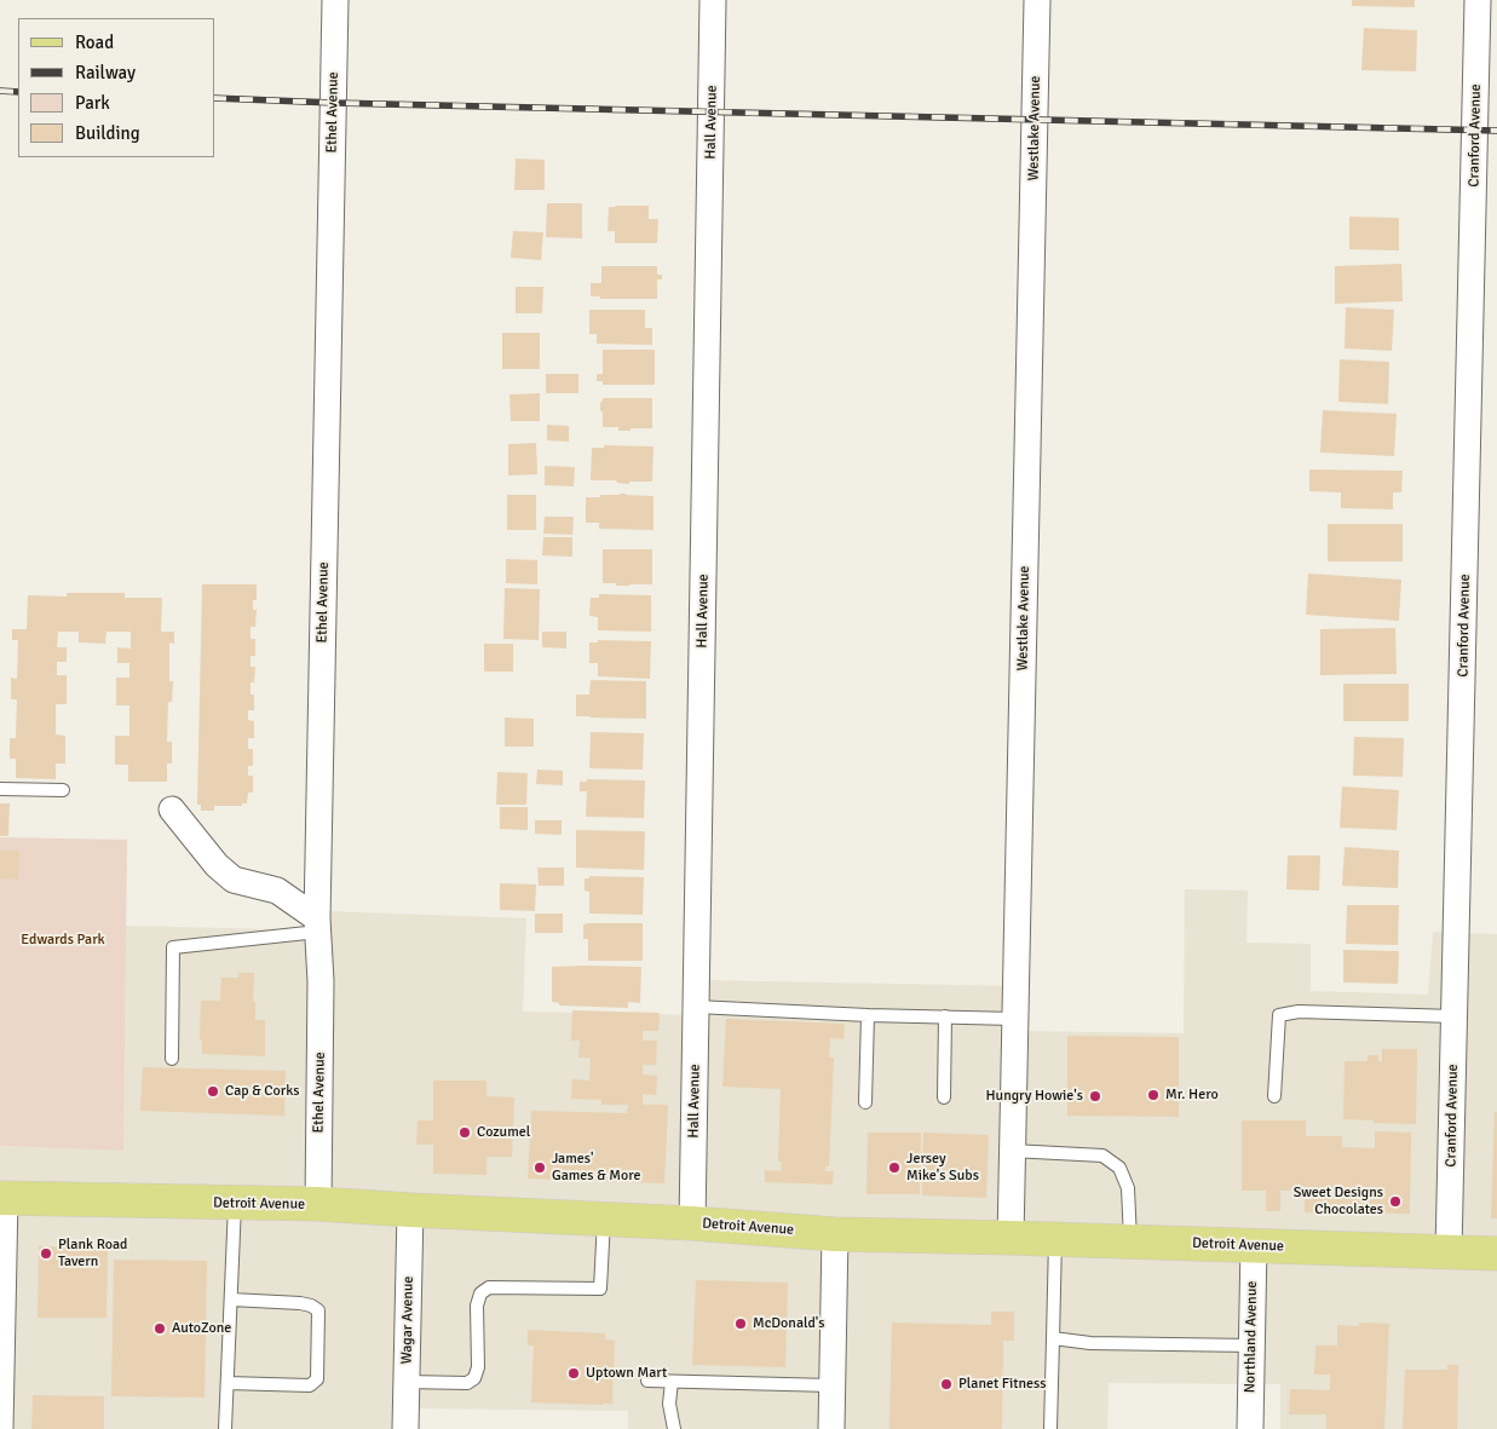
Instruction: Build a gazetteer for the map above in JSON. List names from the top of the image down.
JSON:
{
  "streets": {
    "main road": ["Detroit Avenue"],
    "street": [
      "Ethel Avenue",
      "Hall Avenue",
      "Westlake Avenue",
      "Cranford Avenue",
      "Wagar Avenue",
      "Northland Avenue"
    ]
  },
  "crossings": [
    ["Ethel Avenue", "Detroit Avenue"],
    ["Hall Avenue", "Detroit Avenue"],
    ["Westlake Avenue", "Detroit Avenue"],
    ["Cranford Avenue", "Detroit Avenue"],
    ["Detroit Avenue", "Wagar Avenue"],
    ["Detroit Avenue", "Northland Avenue"]
  ],
  "parks": ["Edwards Park"],
  "places": [
    "Cap & Corks",
    "Mr. Hero",
    "Hungry Howie's",
    "Cozumel",
    "James' Games & More",
    "Jersey Mike's Subs",
    "Sweet Designs Chocolates",
    "Plank Road Tavern",
    "McDonald's",
    "AutoZone",
    "Uptown Mart",
    "Planet Fitness"
  ],
  "legend": [
    "Road",
    "Railway",
    "Park",
    "Building"
  ]
}
